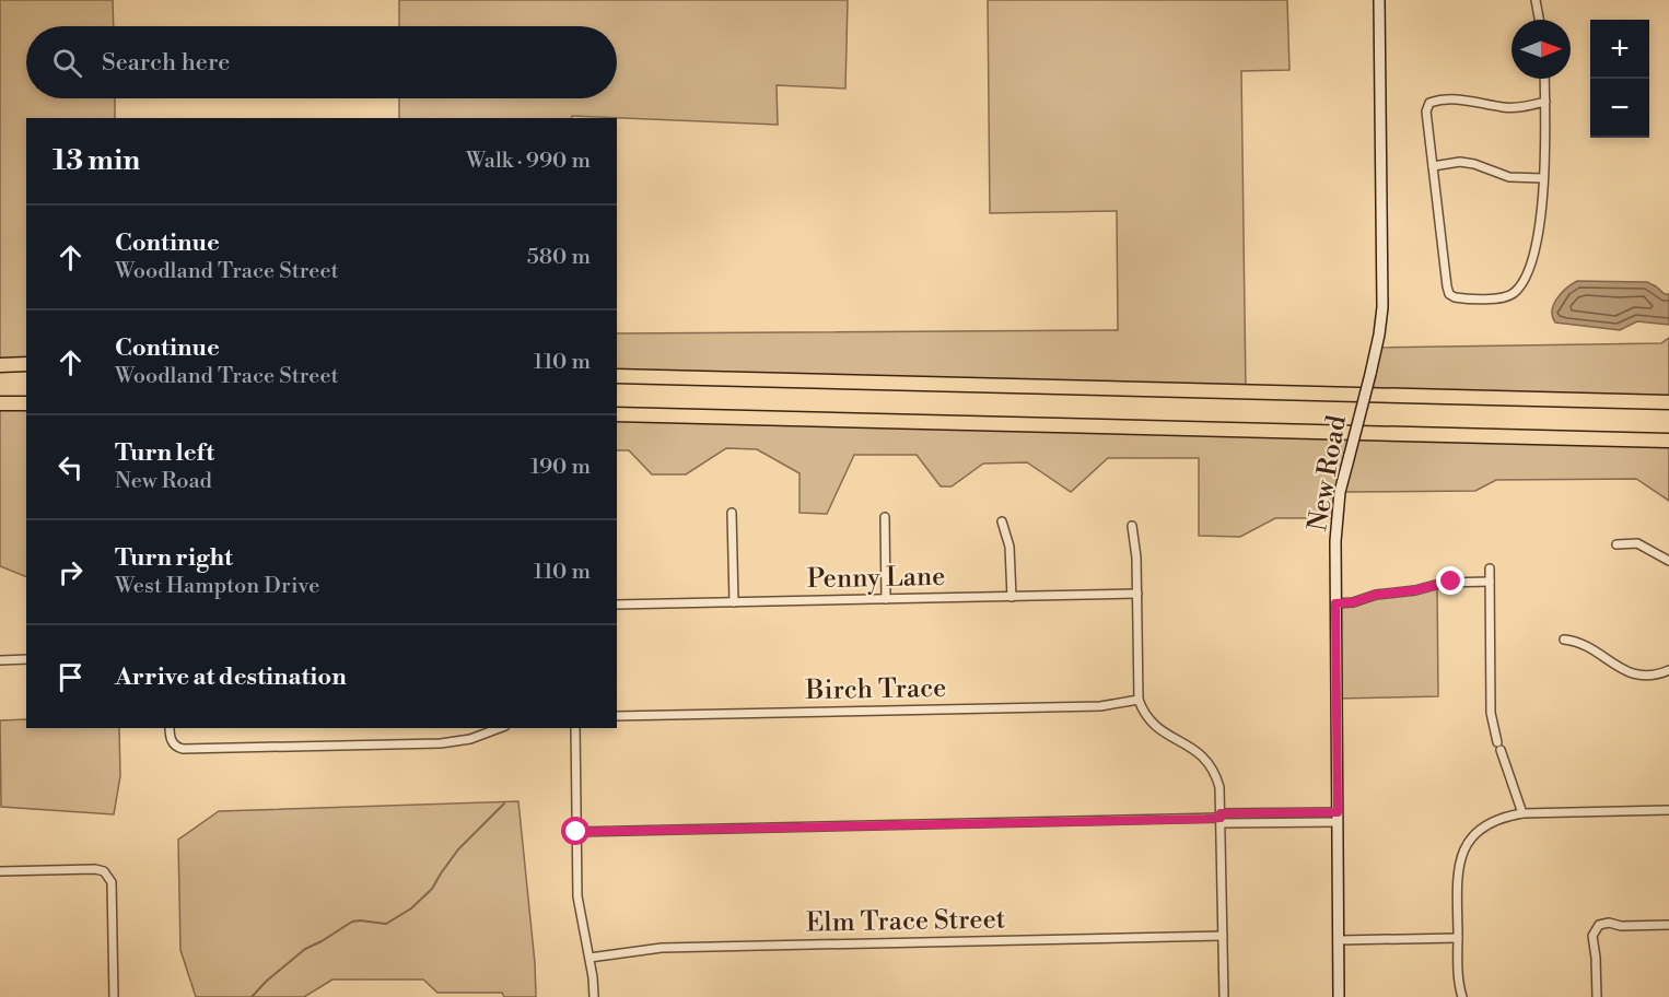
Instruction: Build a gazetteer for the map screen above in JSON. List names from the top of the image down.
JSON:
{
  "streets": {
    "street": [
      "New Road",
      "Penny Lane",
      "Birch Trace",
      "Elm Trace Street"
    ]
  },
  "north": "right",
  "page": {
    "map_buttons": ["+", "−"],
    "search": "Search here",
    "heading": ["13 min", "Walk · 990 m"],
    "list": [
      ["Continue", "Woodland Trace Street", "580 m"],
      ["Continue", "Woodland Trace Street", "110 m"],
      ["Turn left", "New Road", "190 m"],
      ["Turn right", "West Hampton Drive", "110 m"],
      "Arrive at destination"
    ]
  }
}
